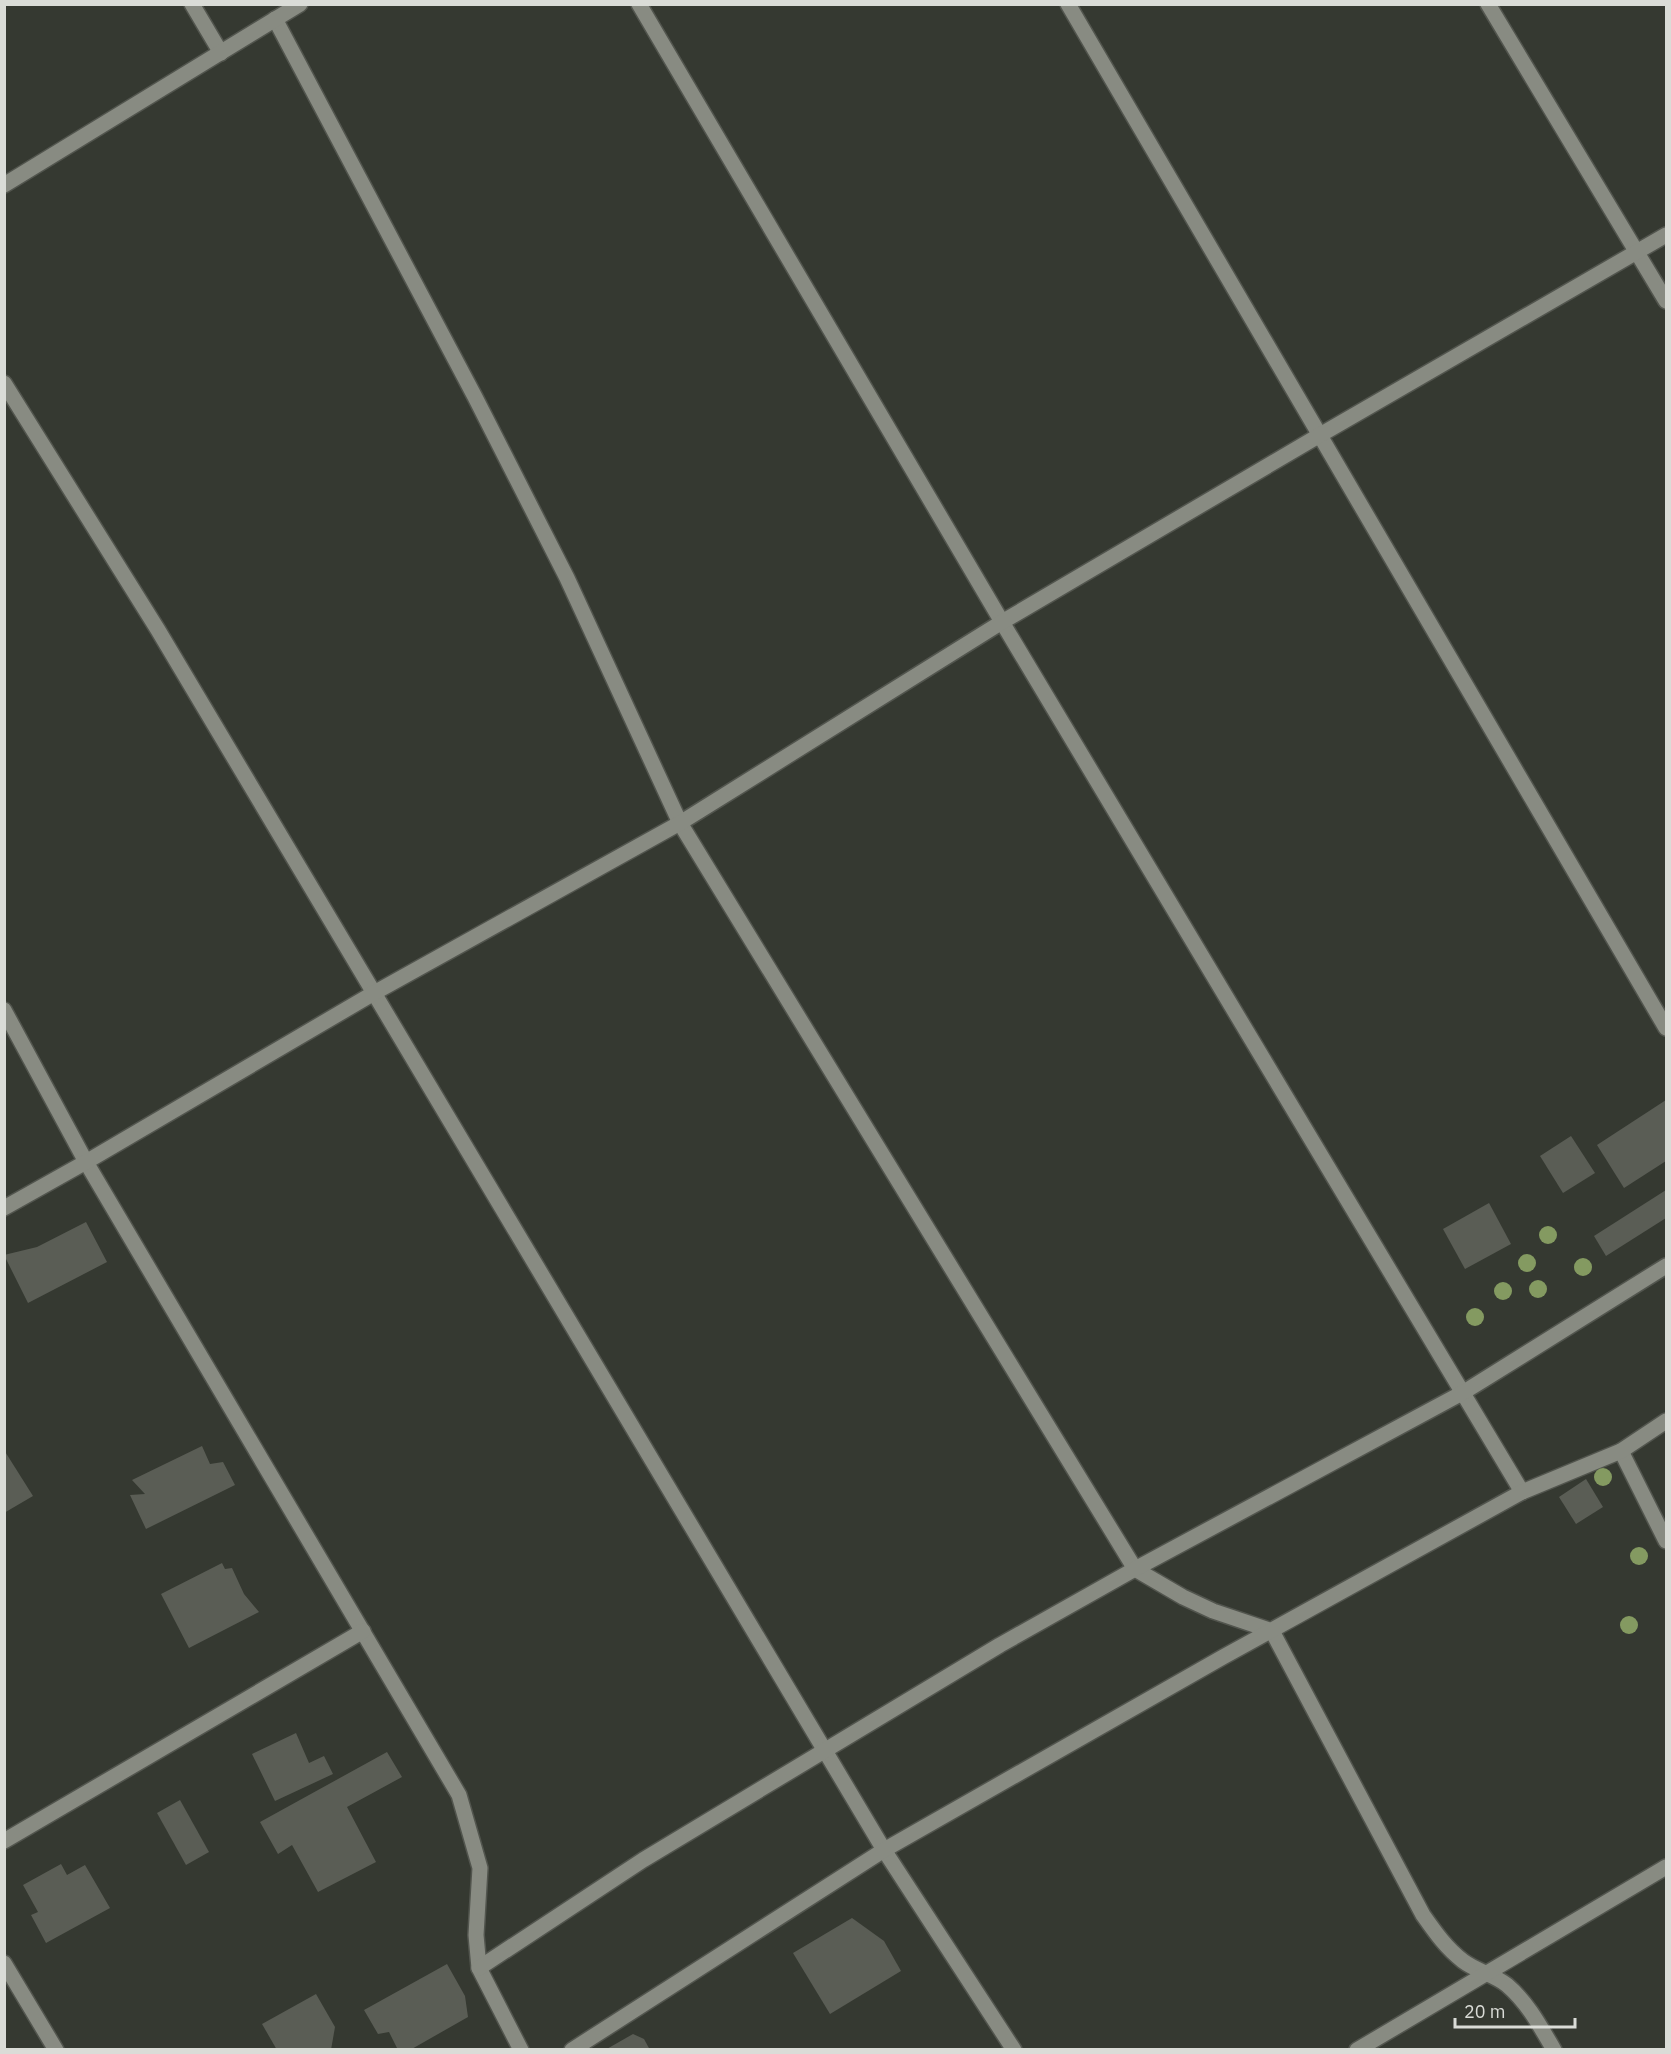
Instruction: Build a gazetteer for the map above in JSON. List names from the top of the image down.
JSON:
{
  "scale_bar": "20 m"
}
